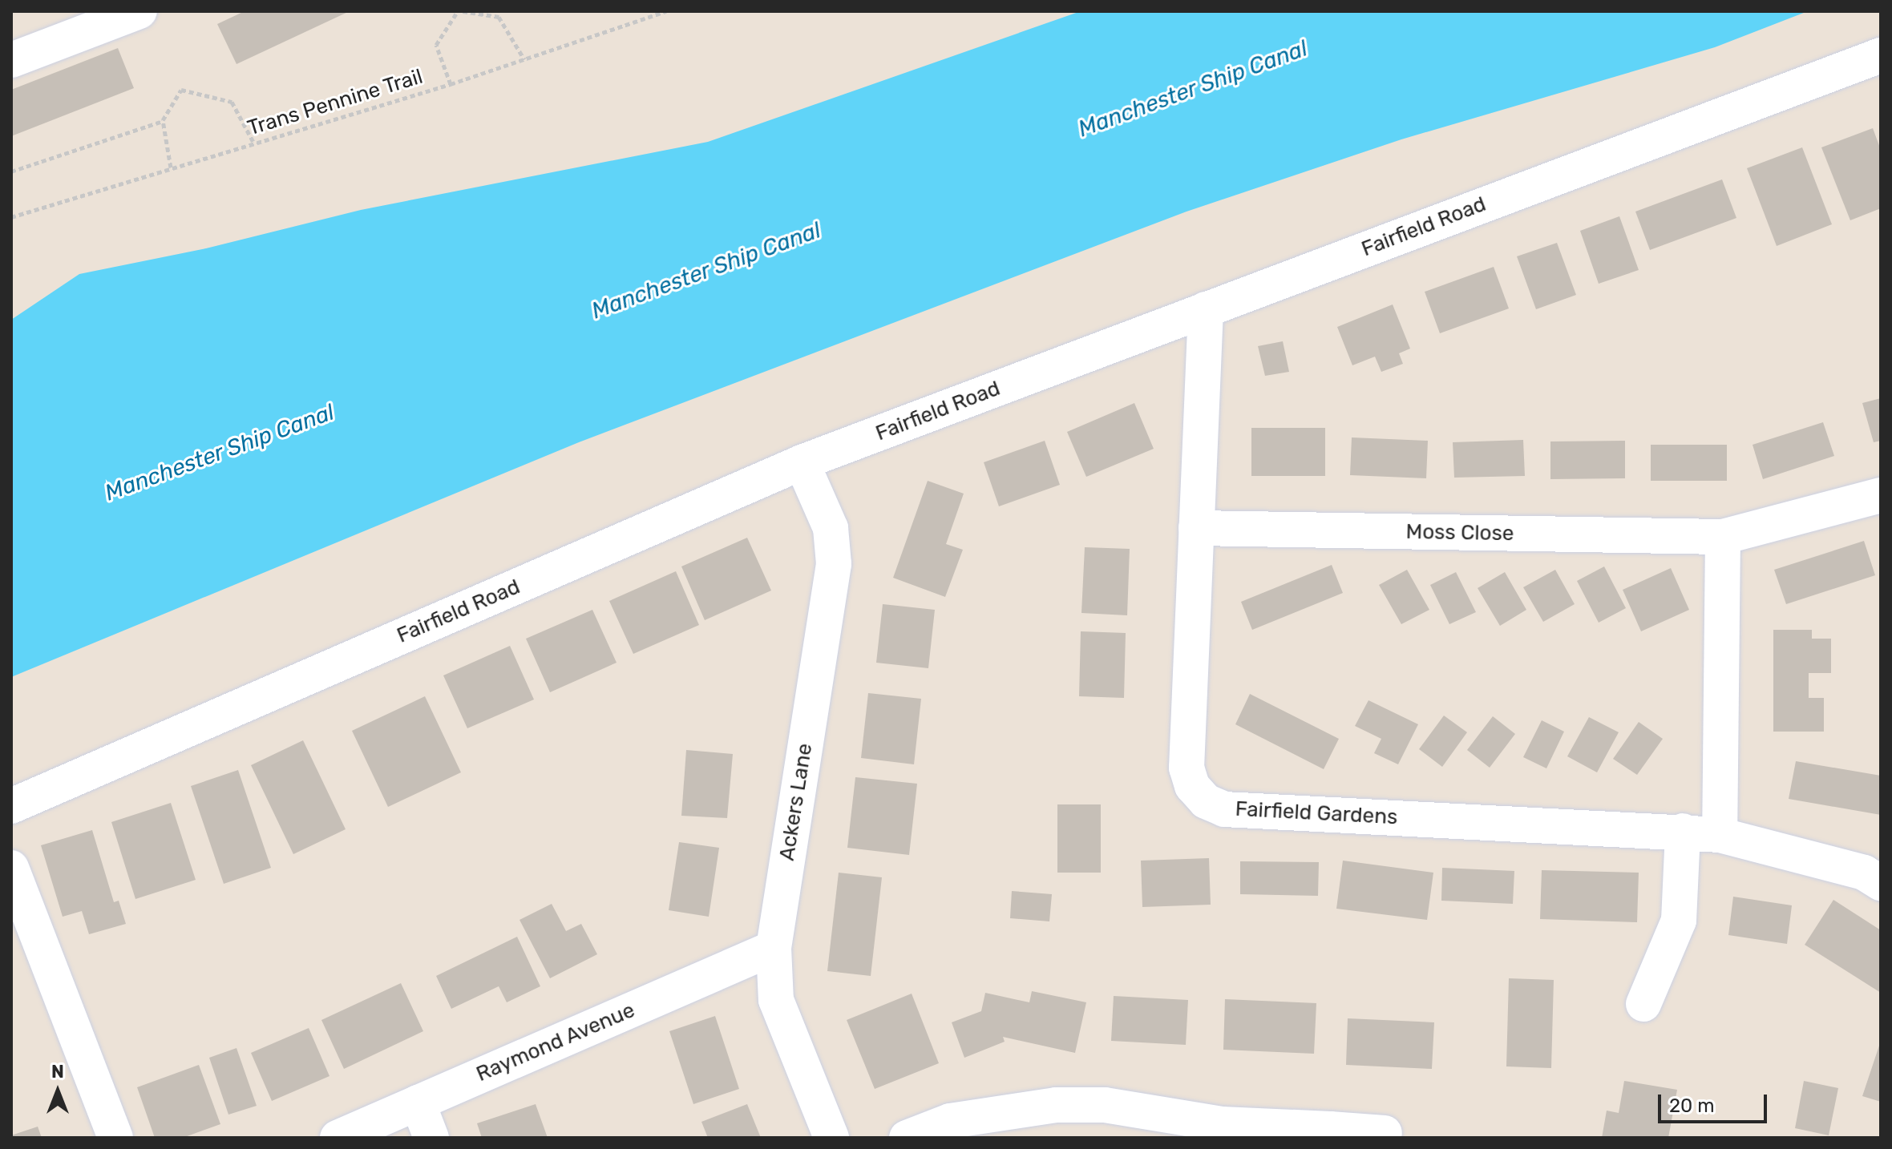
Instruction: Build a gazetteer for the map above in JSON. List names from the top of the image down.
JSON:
{
  "streets": {
    "street": [
      "Fairfield Road",
      "Moss Close",
      "Ackers Lane",
      "Fairfield Gardens",
      "Raymond Avenue"
    ],
    "path": ["Trans Pennine Trail"]
  },
  "crossings": [
    ["Fairfield Road", "Ackers Lane"],
    ["Fairfield Road", "Fairfield Gardens"],
    ["Moss Close", "Fairfield Gardens"],
    ["Ackers Lane", "Raymond Avenue"]
  ],
  "water": ["Manchester Ship Canal"],
  "scale_bar": "20 m",
  "north": "top"
}
